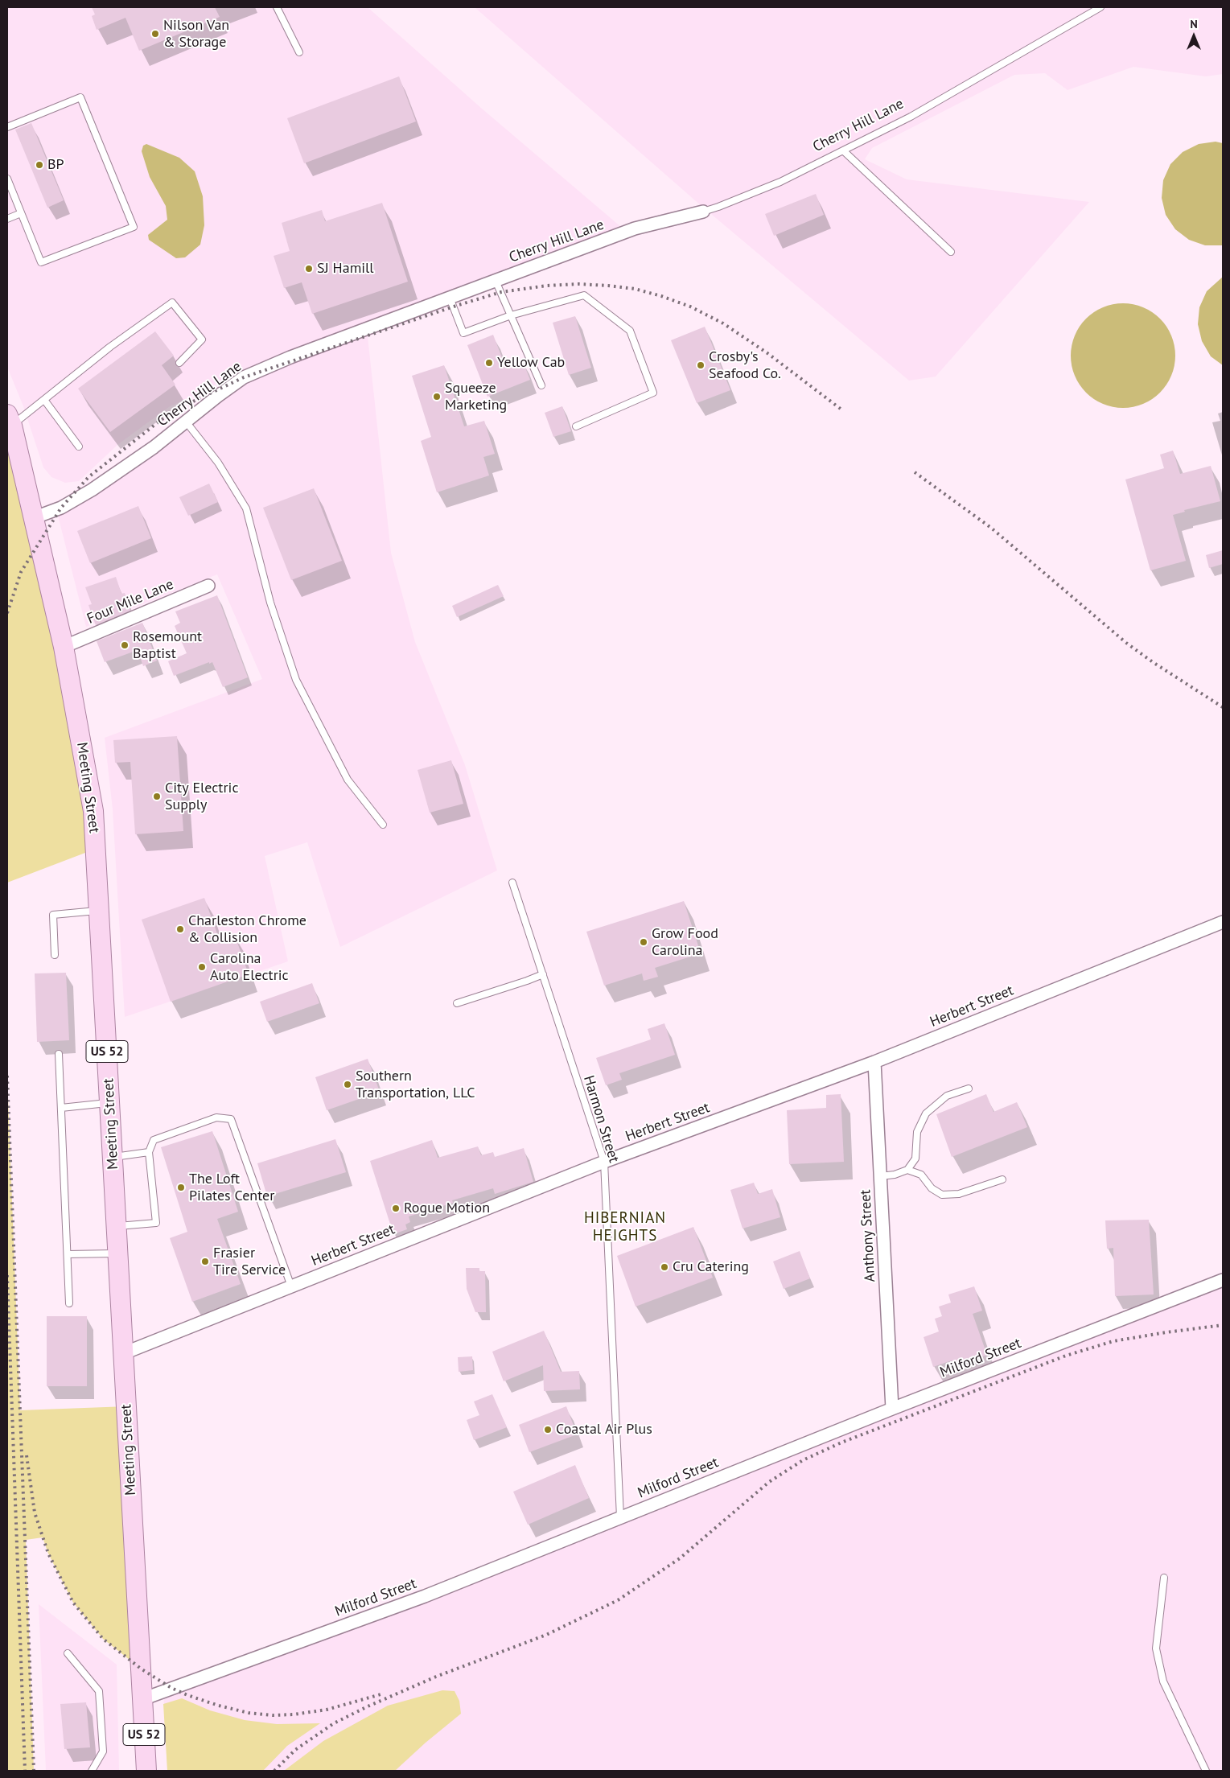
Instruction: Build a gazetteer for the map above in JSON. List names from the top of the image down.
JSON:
{
  "streets": {
    "main road": ["Meeting Street", "US 52"],
    "street": [
      "Cherry Hill Lane",
      "Four Mile Lane",
      "Herbert Street",
      "Anthony Street",
      "Milford Street"
    ],
    "lane": ["Harmon Street"]
  },
  "crossings": [
    ["Cherry Hill Lane", "Meeting Street"],
    ["Four Mile Lane", "Meeting Street"],
    ["Meeting Street", "Herbert Street"],
    ["Meeting Street", "Milford Street"],
    ["Herbert Street", "Harmon Street"],
    ["Herbert Street", "Anthony Street"],
    ["Harmon Street", "Milford Street"],
    ["Anthony Street", "Milford Street"]
  ],
  "districts": ["HIBERNIAN HEIGHTS"],
  "places": [
    "Nilson Van & Storage",
    "BP",
    "SJ Hamill",
    "Yellow Cab",
    "Crosby's Seafood Co.",
    "Squeeze Marketing",
    "Rosemount Baptist",
    "City Electric Supply",
    "Charleston Chrome & Collision",
    "Grow Food Carolina",
    "Carolina Auto Electric",
    "Southern Transportation, LLC",
    "The Loft Pilates Center",
    "Rogue Motion",
    "Frasier Tire Service",
    "Cru Catering",
    "Coastal Air Plus"
  ],
  "north": "top"
}
